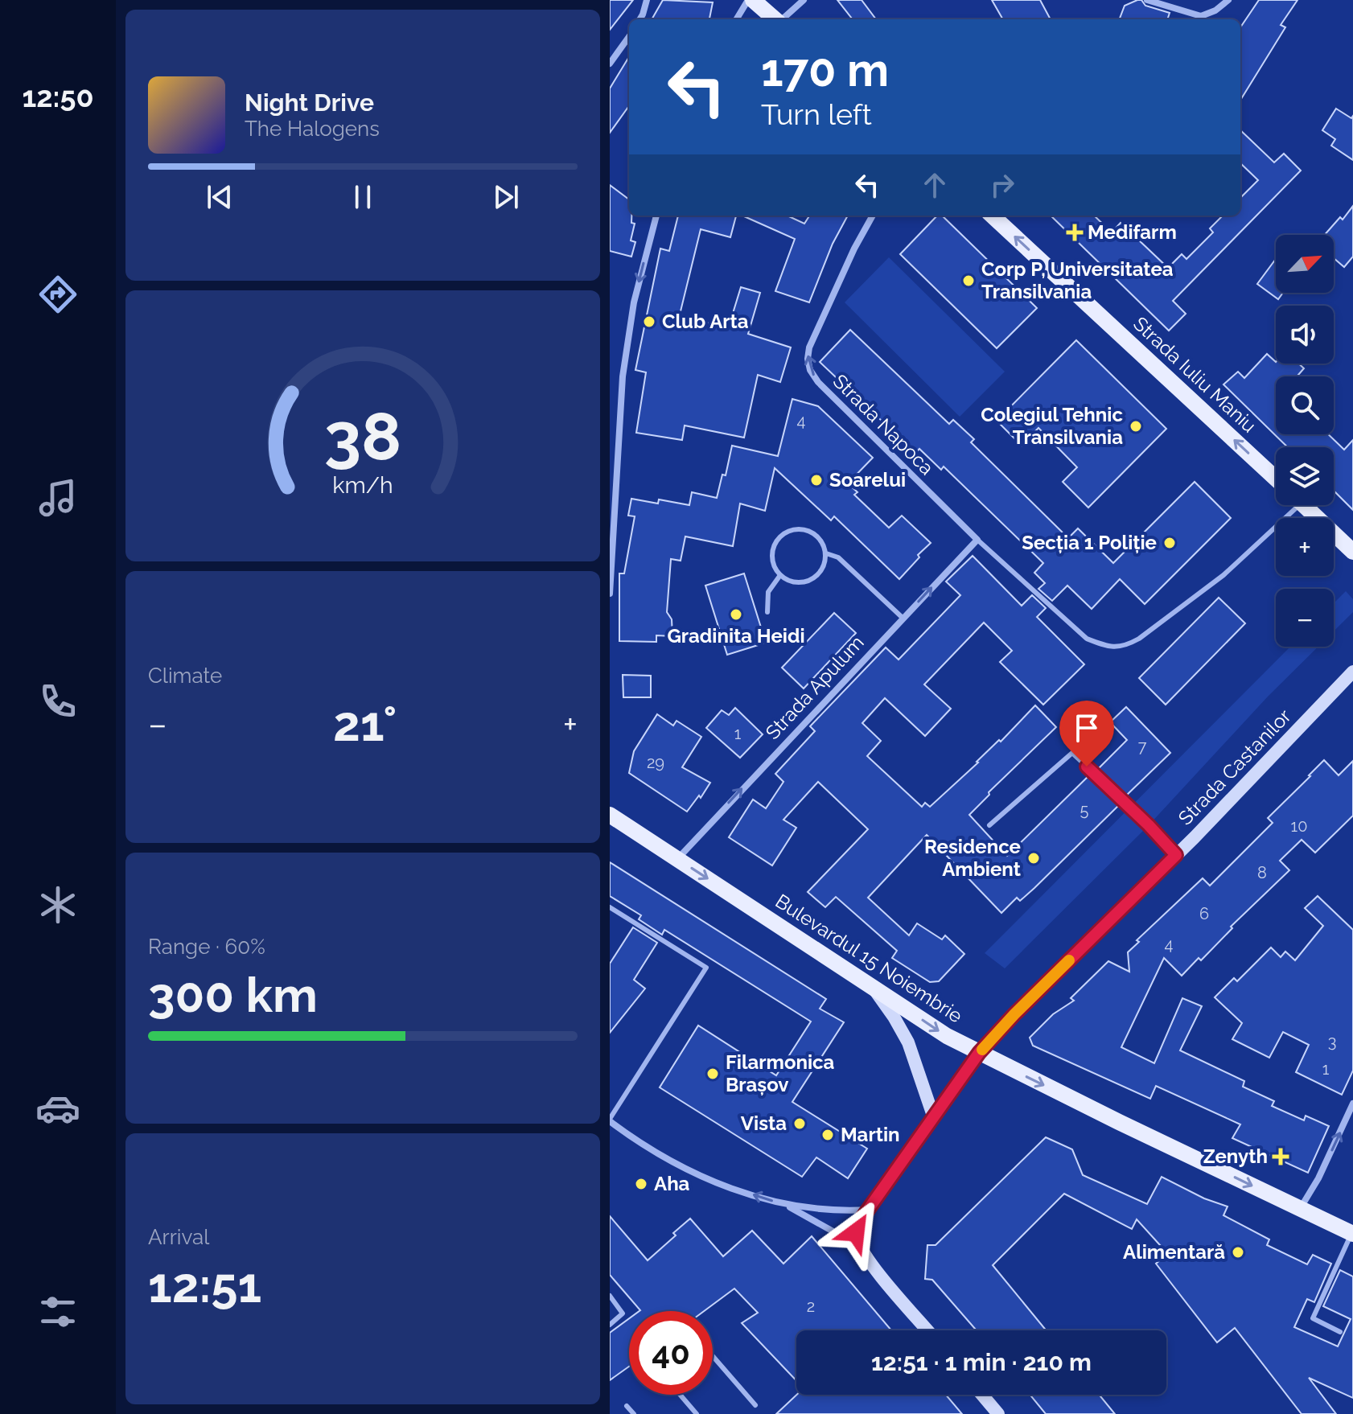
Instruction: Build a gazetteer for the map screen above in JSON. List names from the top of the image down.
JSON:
{
  "streets": {
    "main road": ["Strada Iuliu Maniu", "Strada Castanilor", "Bulevardul 15 Noiembrie"],
    "street": ["Strada Napoca", "Strada Apulum"]
  },
  "crossings": [
    ["Strada Napoca", "Strada Apulum"],
    ["Strada Apulum", "Bulevardul 15 Noiembrie"],
    ["Strada Castanilor", "Bulevardul 15 Noiembrie"]
  ],
  "one_way": [
    "Strada Iuliu Maniu",
    "Strada Napoca",
    "Strada Apulum",
    "Bulevardul 15 Noiembrie"
  ],
  "places": {
    "health": ["Medifarm", "Zenyth"],
    "other": [
      "Corp P, Universitatea Transilvania",
      "Club Arta",
      "Colegiul Tehnic Transilvania",
      "Soarelui",
      "Secția 1 Poliție",
      "Gradinita Heidi",
      "Residence Ambient",
      "Filarmonica Brașov",
      "Vista",
      "Martin",
      "Aha",
      "Alimentară"
    ]
  },
  "house_numbers": [
    "4",
    "1",
    "7",
    "29",
    "5",
    "10",
    "8",
    "6",
    "4",
    "3",
    "1",
    "2"
  ],
  "north": "top right",
  "page": {
    "tabs": "12:50",
    "turn": ["170 m", "Turn left"],
    "song": ["Night Drive", "The Halogens"],
    "map_buttons": ["+", "−"],
    "tile": [
      "Climate",
      ["Range · 60%", "300 km"],
      ["Arrival", "12:51"]
    ],
    "heat": ["−", "21°", "+"],
    "limit": "40",
    "trip": "12:51 · 1 min · 210 m",
    "gauge": ["38", "km/h"]
  }
}
